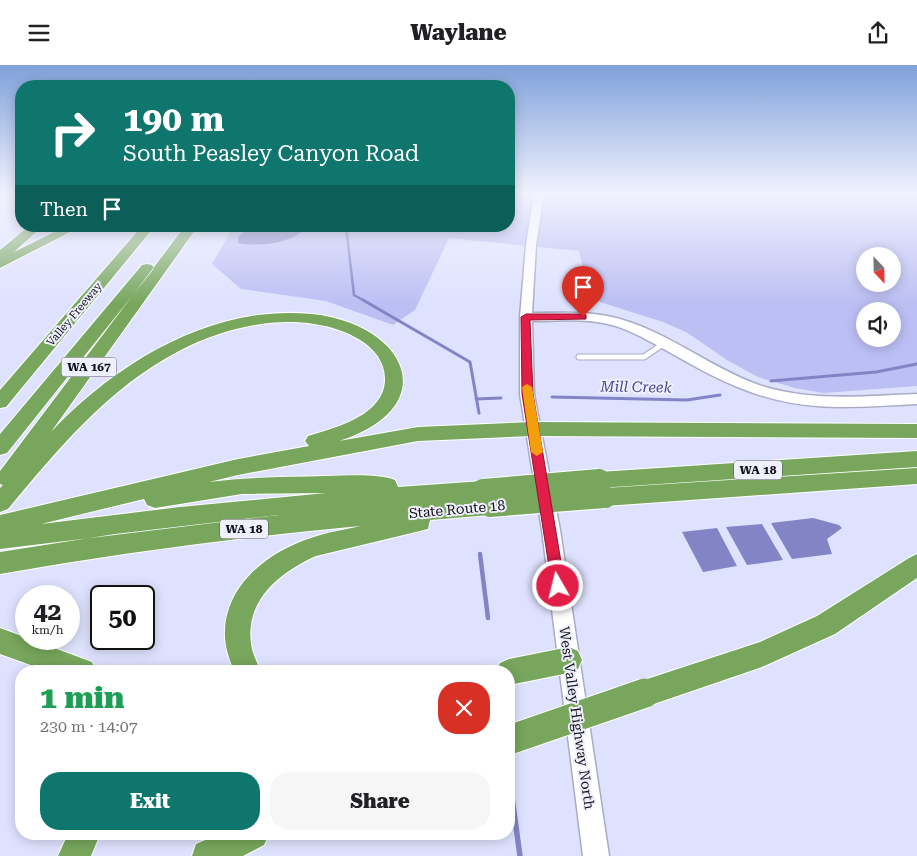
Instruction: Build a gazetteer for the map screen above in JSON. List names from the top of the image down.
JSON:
{
  "streets": {
    "highway": [
      "Valley Freeway",
      "WA 167",
      "WA 18",
      "State Route 18"
    ],
    "main road": ["West Valley Highway North"]
  },
  "water": ["Mill Creek"],
  "north": "bottom",
  "page": {
    "header": "Waylane",
    "turn": ["190 m", "South Peasley Canyon Road"],
    "then": "Then",
    "speed": "42 km/h",
    "limit": "50",
    "heading": ["1 min", "230 m · 14:07"],
    "buttons": ["Exit", "Share"]
  }
}
